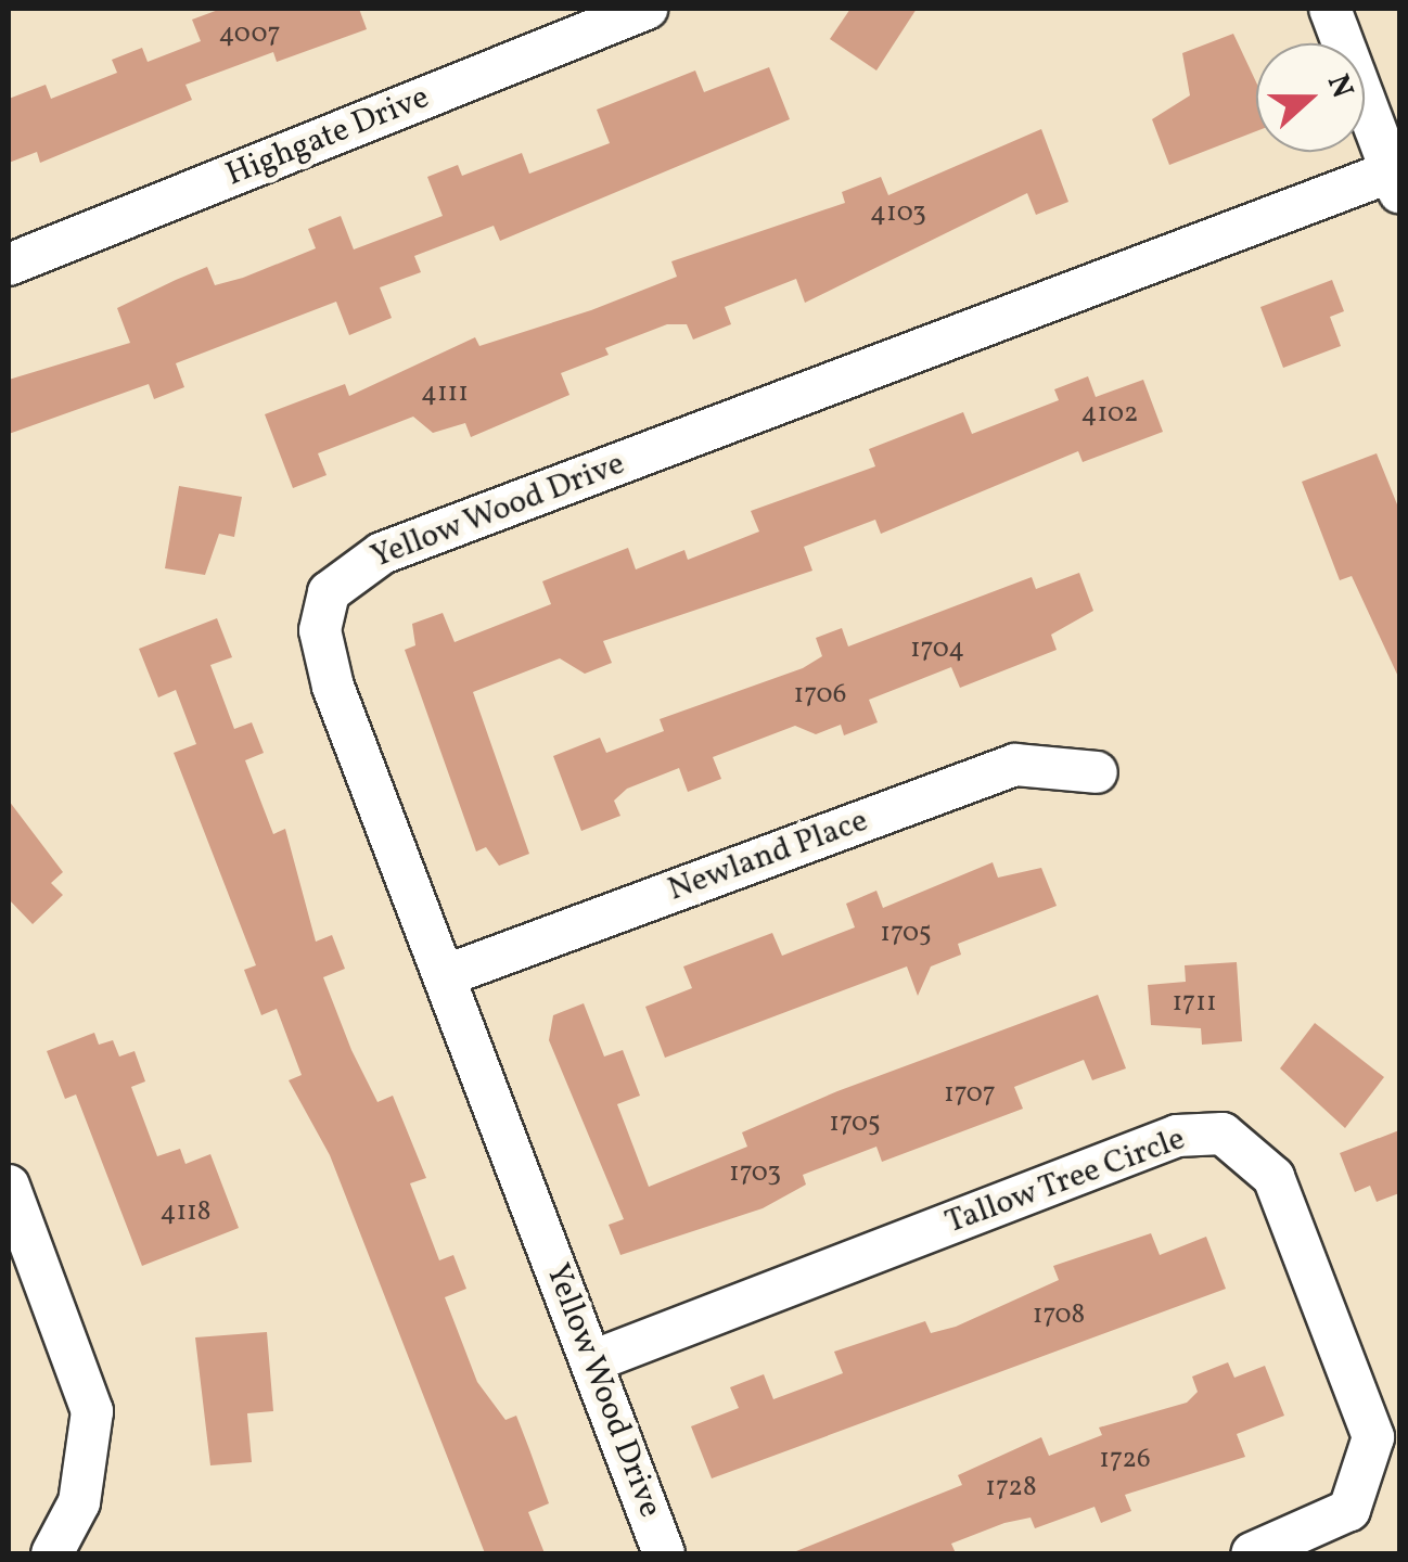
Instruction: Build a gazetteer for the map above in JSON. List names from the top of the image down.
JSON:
{
  "streets": {
    "street": [
      "Highgate Drive",
      "Yellow Wood Drive",
      "Newland Place",
      "Tallow Tree Circle"
    ]
  },
  "crossings": [
    ["Yellow Wood Drive", "Newland Place"],
    ["Yellow Wood Drive", "Tallow Tree Circle"]
  ],
  "house_numbers": [
    "4007",
    "4103",
    "4111",
    "4102",
    "1704",
    "1706",
    "1705",
    "1711",
    "1707",
    "1705",
    "1703",
    "4118",
    "1708",
    "1726",
    "1728"
  ],
  "north": "right"
}
